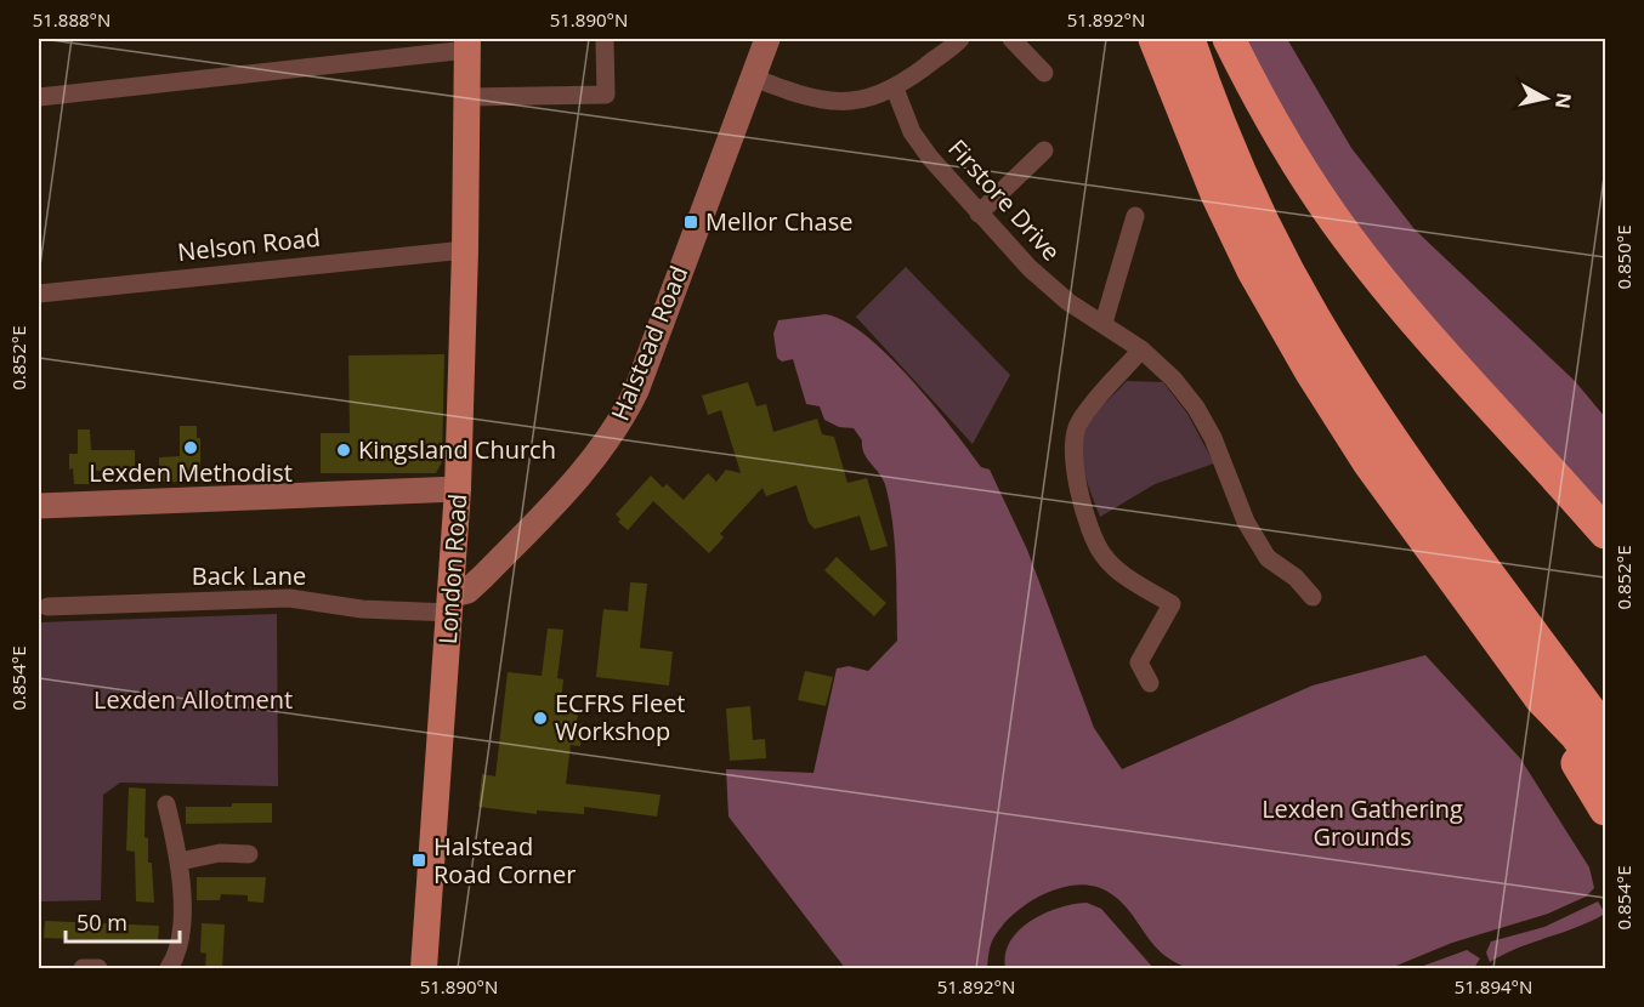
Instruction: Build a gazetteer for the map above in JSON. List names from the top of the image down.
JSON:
{
  "streets": {
    "main road": ["London Road"],
    "street": [
      "Firstore Drive",
      "Nelson Road",
      "Halstead Road",
      "Back Lane"
    ]
  },
  "crossings": [
    ["Nelson Road", "London Road"],
    ["Halstead Road", "London Road"],
    ["Halstead Road", "Back Lane"],
    ["London Road", "Back Lane"]
  ],
  "parks": ["Lexden Allotment", "Lexden Gathering Grounds"],
  "places": {
    "transit": ["Mellor Chase", "Halstead Road Corner"],
    "other": ["Lexden Methodist", "Kingsland Church", "ECFRS Fleet Workshop"]
  },
  "scale_bar": "50 m",
  "north": "right",
  "coordinates": [
    "51.888°N",
    "51.890°N",
    "51.892°N",
    "0.850°E",
    "0.852°E",
    "0.854°E",
    "51.894°N"
  ]
}
